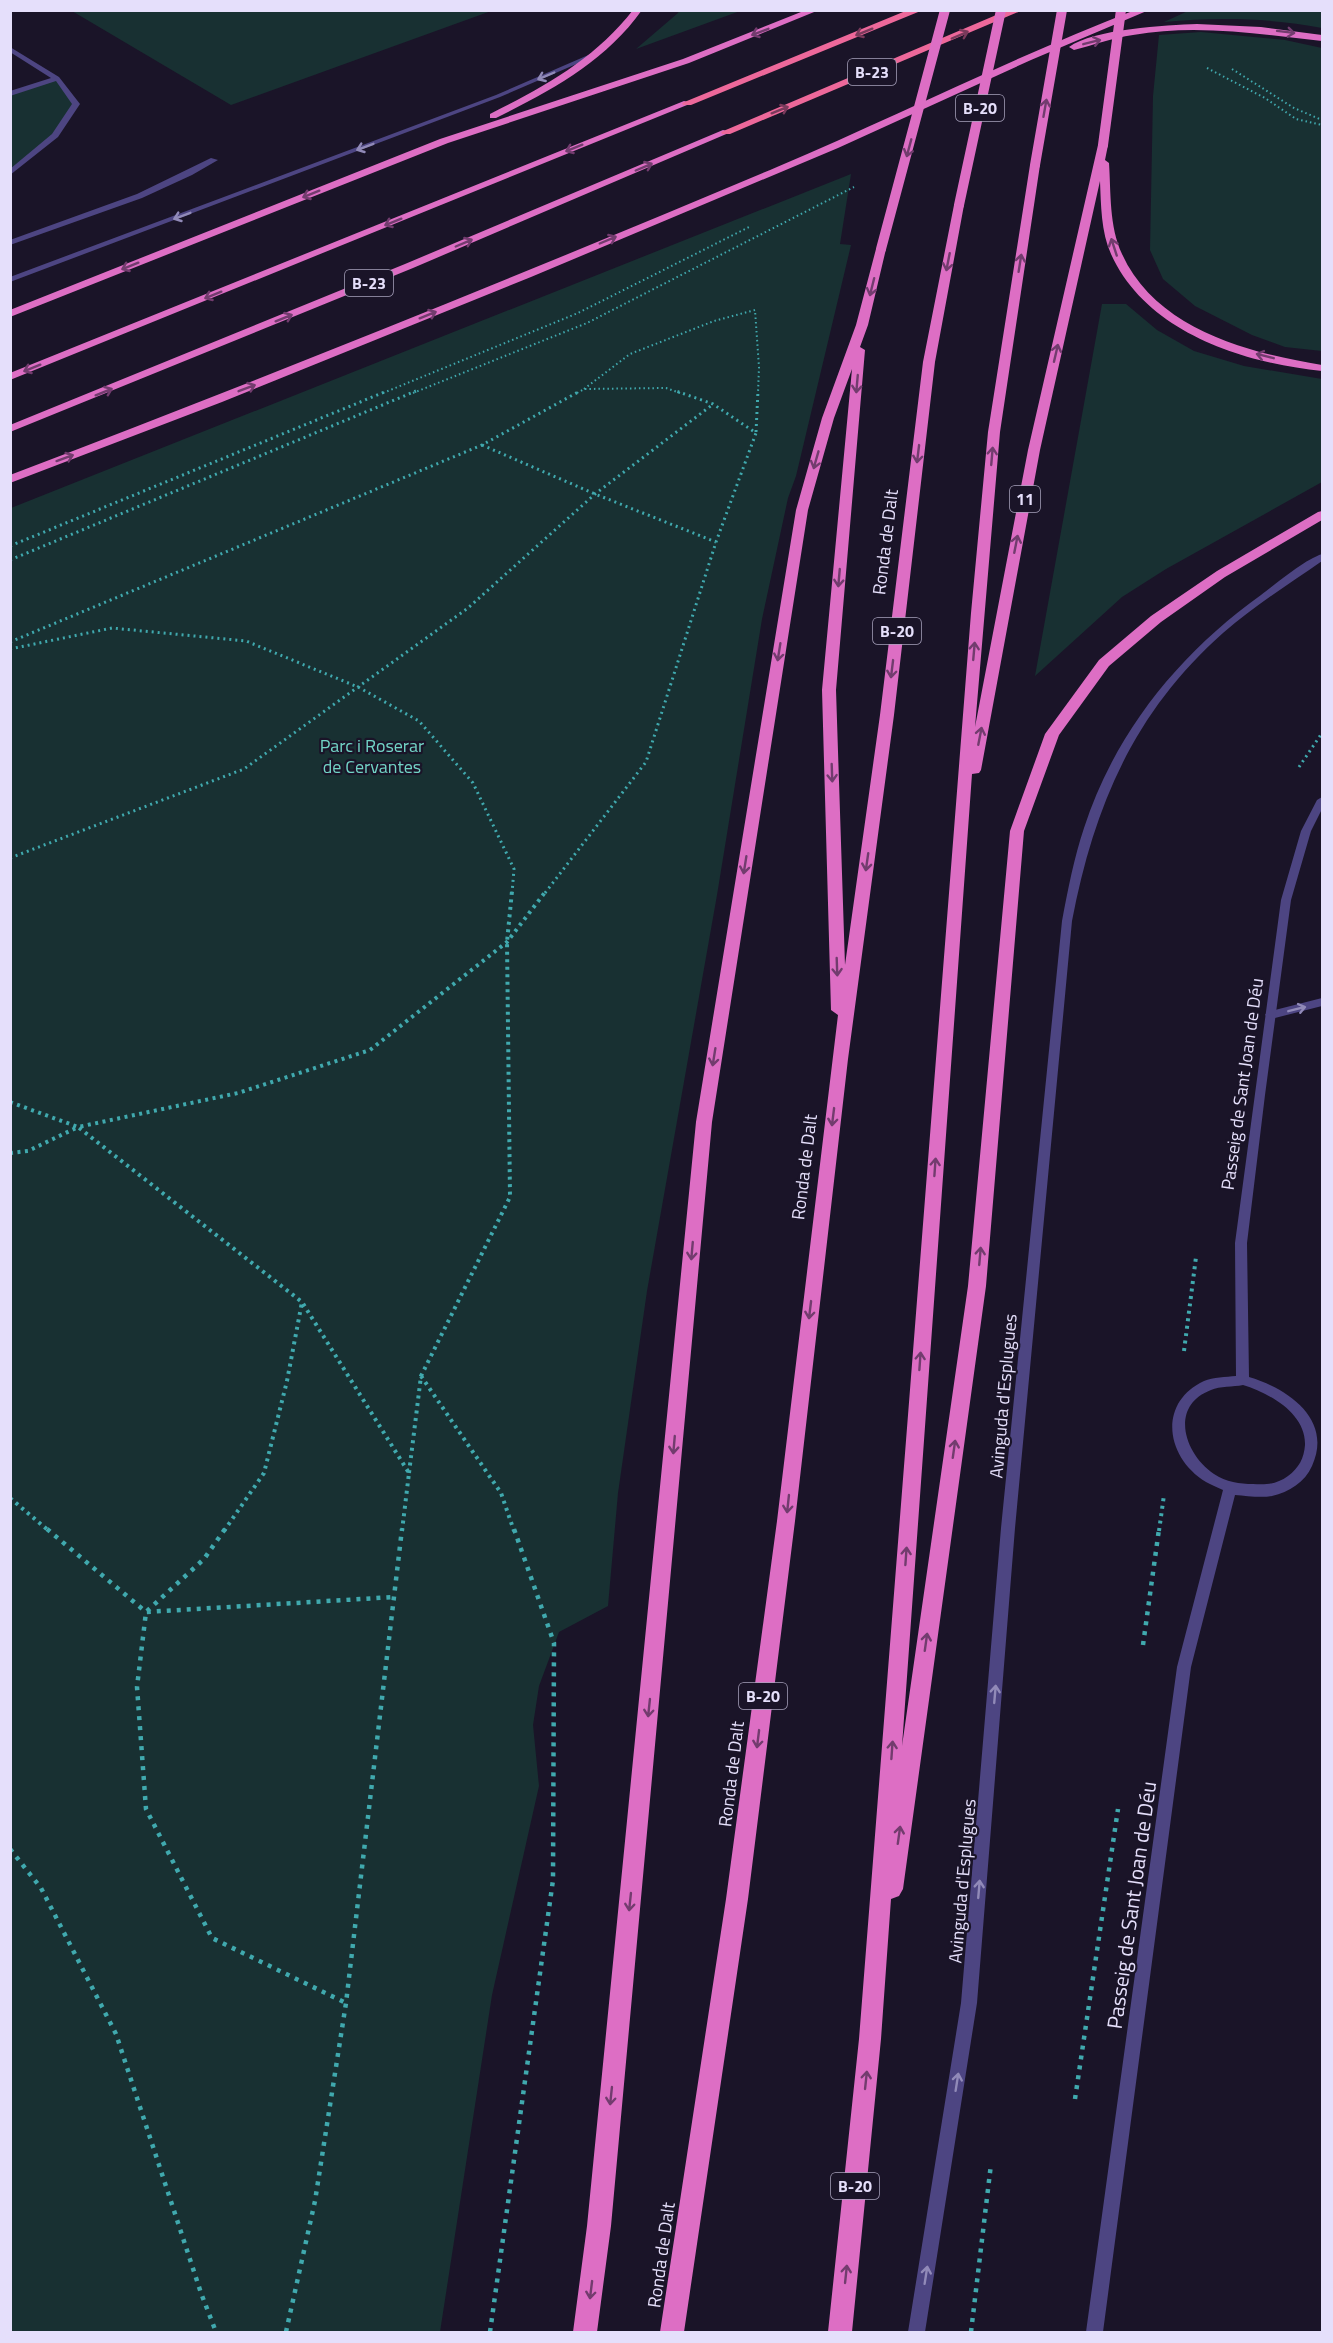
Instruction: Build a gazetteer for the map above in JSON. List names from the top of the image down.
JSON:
{
  "streets": {
    "highway": [
      "B-23",
      "B-20",
      "11",
      "Ronda de Dalt"
    ],
    "street": ["Passeig de Sant Joan de Déu", "Avinguda d'Esplugues"]
  },
  "crossings": [
    ["B-20", "11"]
  ],
  "one_way": ["Avinguda d'Esplugues"],
  "parks": ["Parc i Roserar de Cervantes"]
}
